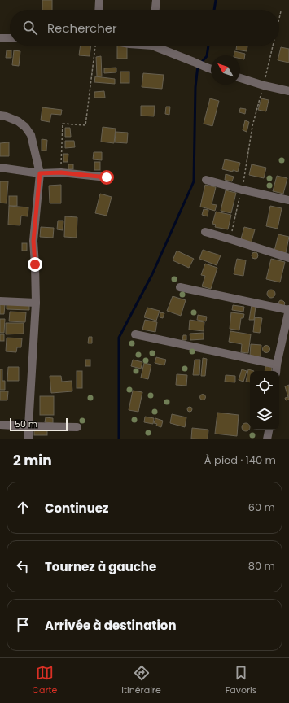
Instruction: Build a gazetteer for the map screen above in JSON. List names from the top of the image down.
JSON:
{
  "scale_bar": "50 m",
  "north": "top left",
  "page": {
    "search": "Rechercher",
    "scale": "50 m",
    "heading": ["2 min", "À pied · 140 m"],
    "list": [
      ["Continuez", "60 m"],
      ["Tournez à gauche", "80 m"],
      "Arrivée à destination"
    ],
    "nav": ["Carte", "Itinéraire", "Favoris"]
  }
}
